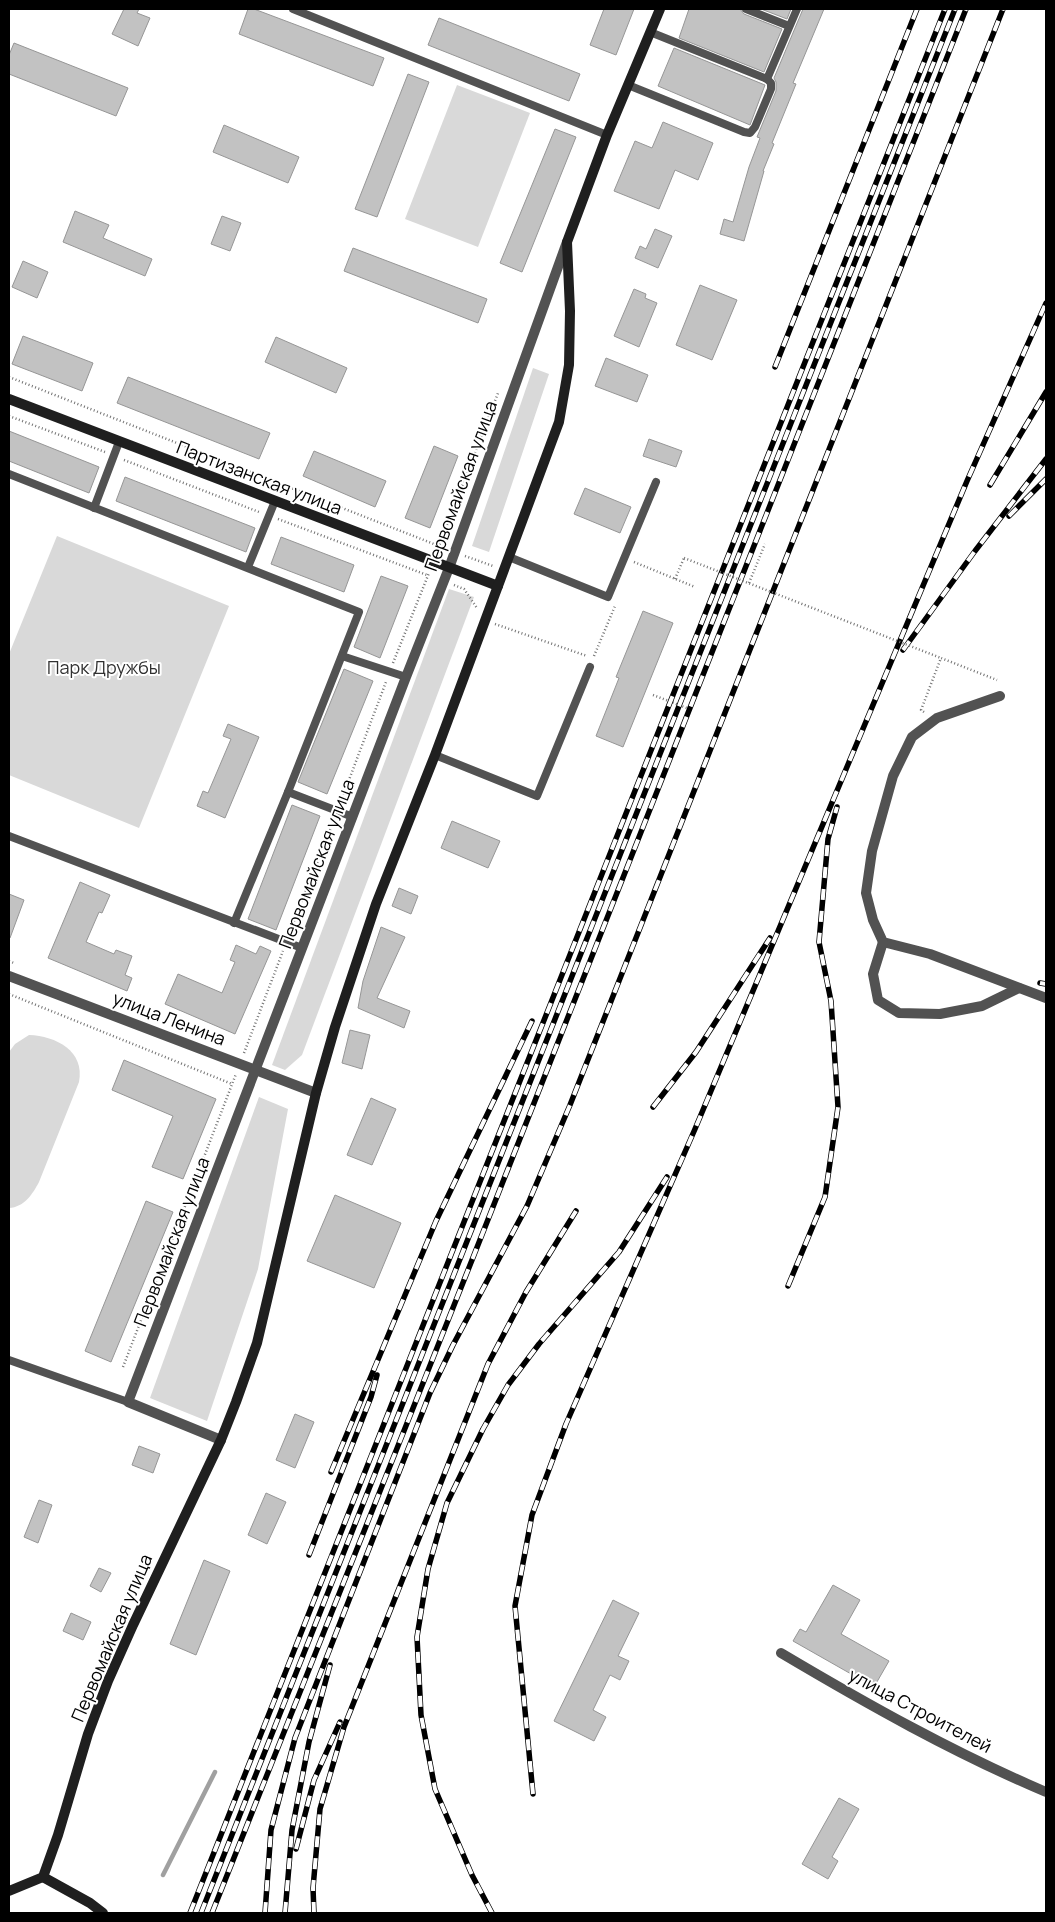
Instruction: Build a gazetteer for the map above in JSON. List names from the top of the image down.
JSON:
{
  "streets": {
    "main road": ["Партизанская улица", "Первомайская улица"],
    "street": ["улица Ленина", "улица Строителей"]
  },
  "crossings": [
    ["Партизанская улица", "Первомайская улица"],
    ["Первомайская улица", "улица Ленина"]
  ],
  "parks": ["Парк Дружбы"]
}
